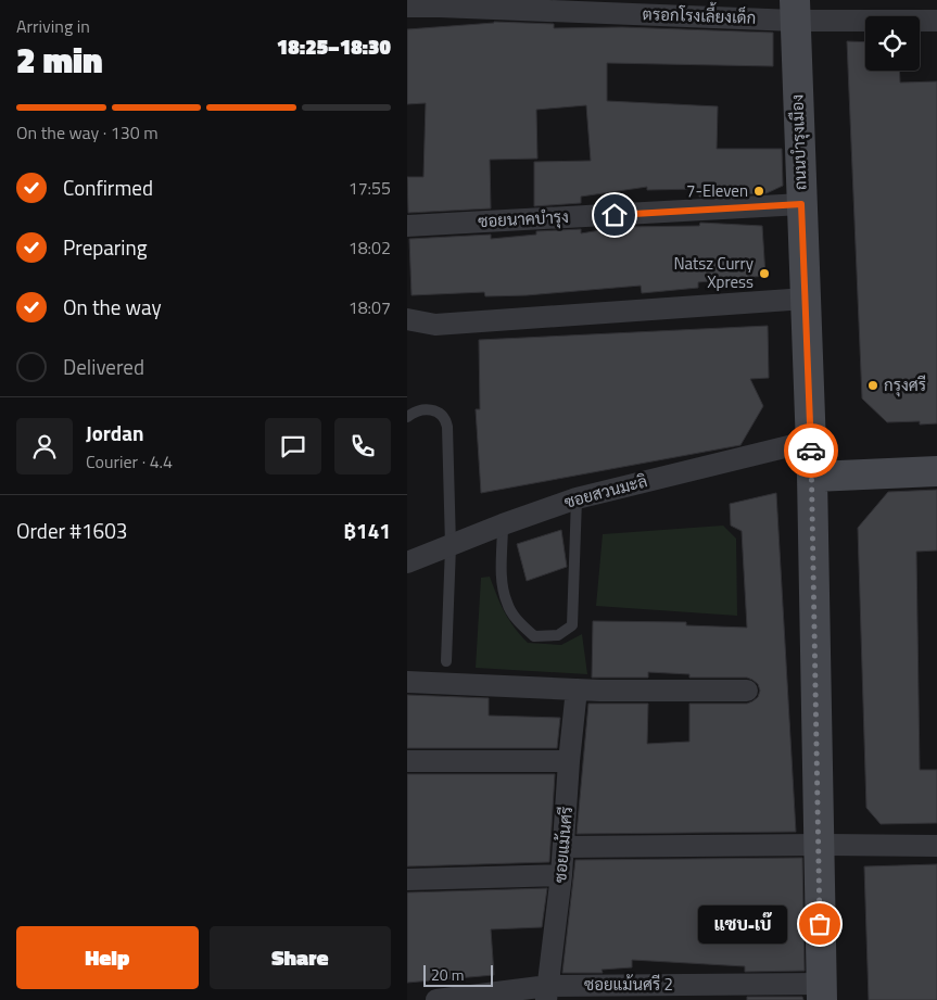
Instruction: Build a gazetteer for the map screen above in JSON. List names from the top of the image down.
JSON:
{
  "streets": {
    "main road": ["ถนนบำรุงเมือง"],
    "street": [
      "ตรอกโรงเลี้ยงเด็ก",
      "ซอยนาคบำรุง",
      "ซอยสวนมะลิ",
      "ซอยแม้นศรี",
      "ซอยแม้นศรี 2"
    ]
  },
  "crossings": [
    ["ตรอกโรงเลี้ยงเด็ก", "ถนนบำรุงเมือง"],
    ["ถนนบำรุงเมือง", "ซอยนาคบำรุง"],
    ["ถนนบำรุงเมือง", "ซอยสวนมะลิ"],
    ["ถนนบำรุงเมือง", "ซอยแม้นศรี 2"],
    ["ซอยแม้นศรี", "ซอยแม้นศรี 2"]
  ],
  "places": [
    "7-Eleven",
    "Natsz Curry Xpress",
    "กรุงศรี",
    "แซบ-เบ๊"
  ],
  "scale_bar": "20 m",
  "page": {
    "heading": ["2 min", "Arriving in", "18:25–18:30"],
    "panel": [
      "Jordan",
      "Courier · 4.4",
      "Order #1603",
      "฿141"
    ],
    "bar": "On the way · 130 m",
    "list": [
      ["Confirmed", "17:55"],
      ["Preparing", "18:02"],
      ["On the way", "18:07"],
      "Delivered"
    ],
    "bubble": "แซบ-เบ๊",
    "buttons": ["Help", "Share"],
    "scale": "20 m"
  }
}
